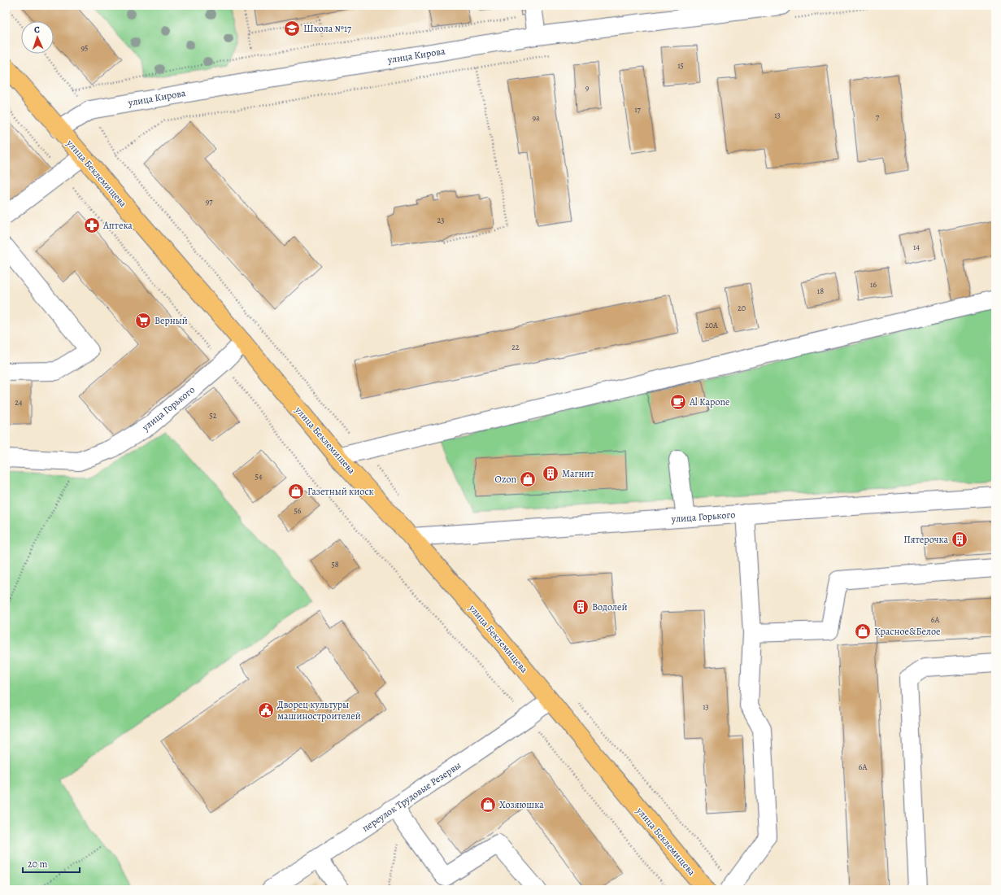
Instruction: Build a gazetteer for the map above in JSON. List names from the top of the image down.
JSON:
{
  "streets": {
    "main road": ["улица Беклемищева"],
    "street": ["улица Кирова", "улица Горького", "переулок Трудовые Резервы"]
  },
  "crossings": [
    ["улица Кирова", "улица Беклемищева"],
    ["улица Беклемищева", "улица Горького"],
    ["улица Беклемищева", "переулок Трудовые Резервы"]
  ],
  "places": {
    "school or university": ["Школа №17"],
    "pharmacy": ["Аптека"],
    "supermarket": ["Верный"],
    "cafe": ["Al Kapone"],
    "building": ["Магнит", "Пятерочка", "Водолей"],
    "shop": [
      "Ozon",
      "Газетный киоск",
      "Красное&Белое",
      "Хозяюшка"
    ],
    "public building": ["Дворец культуры машиностроителей"]
  },
  "house_numbers": [
    "95",
    "15",
    "9",
    "17",
    "13",
    "7",
    "9а",
    "97",
    "23",
    "14",
    "16",
    "18",
    "20",
    "20А",
    "22",
    "24",
    "52",
    "54",
    "56",
    "58",
    "6А",
    "13",
    "6А"
  ],
  "scale_bar": "20 m",
  "north": "top"
}
